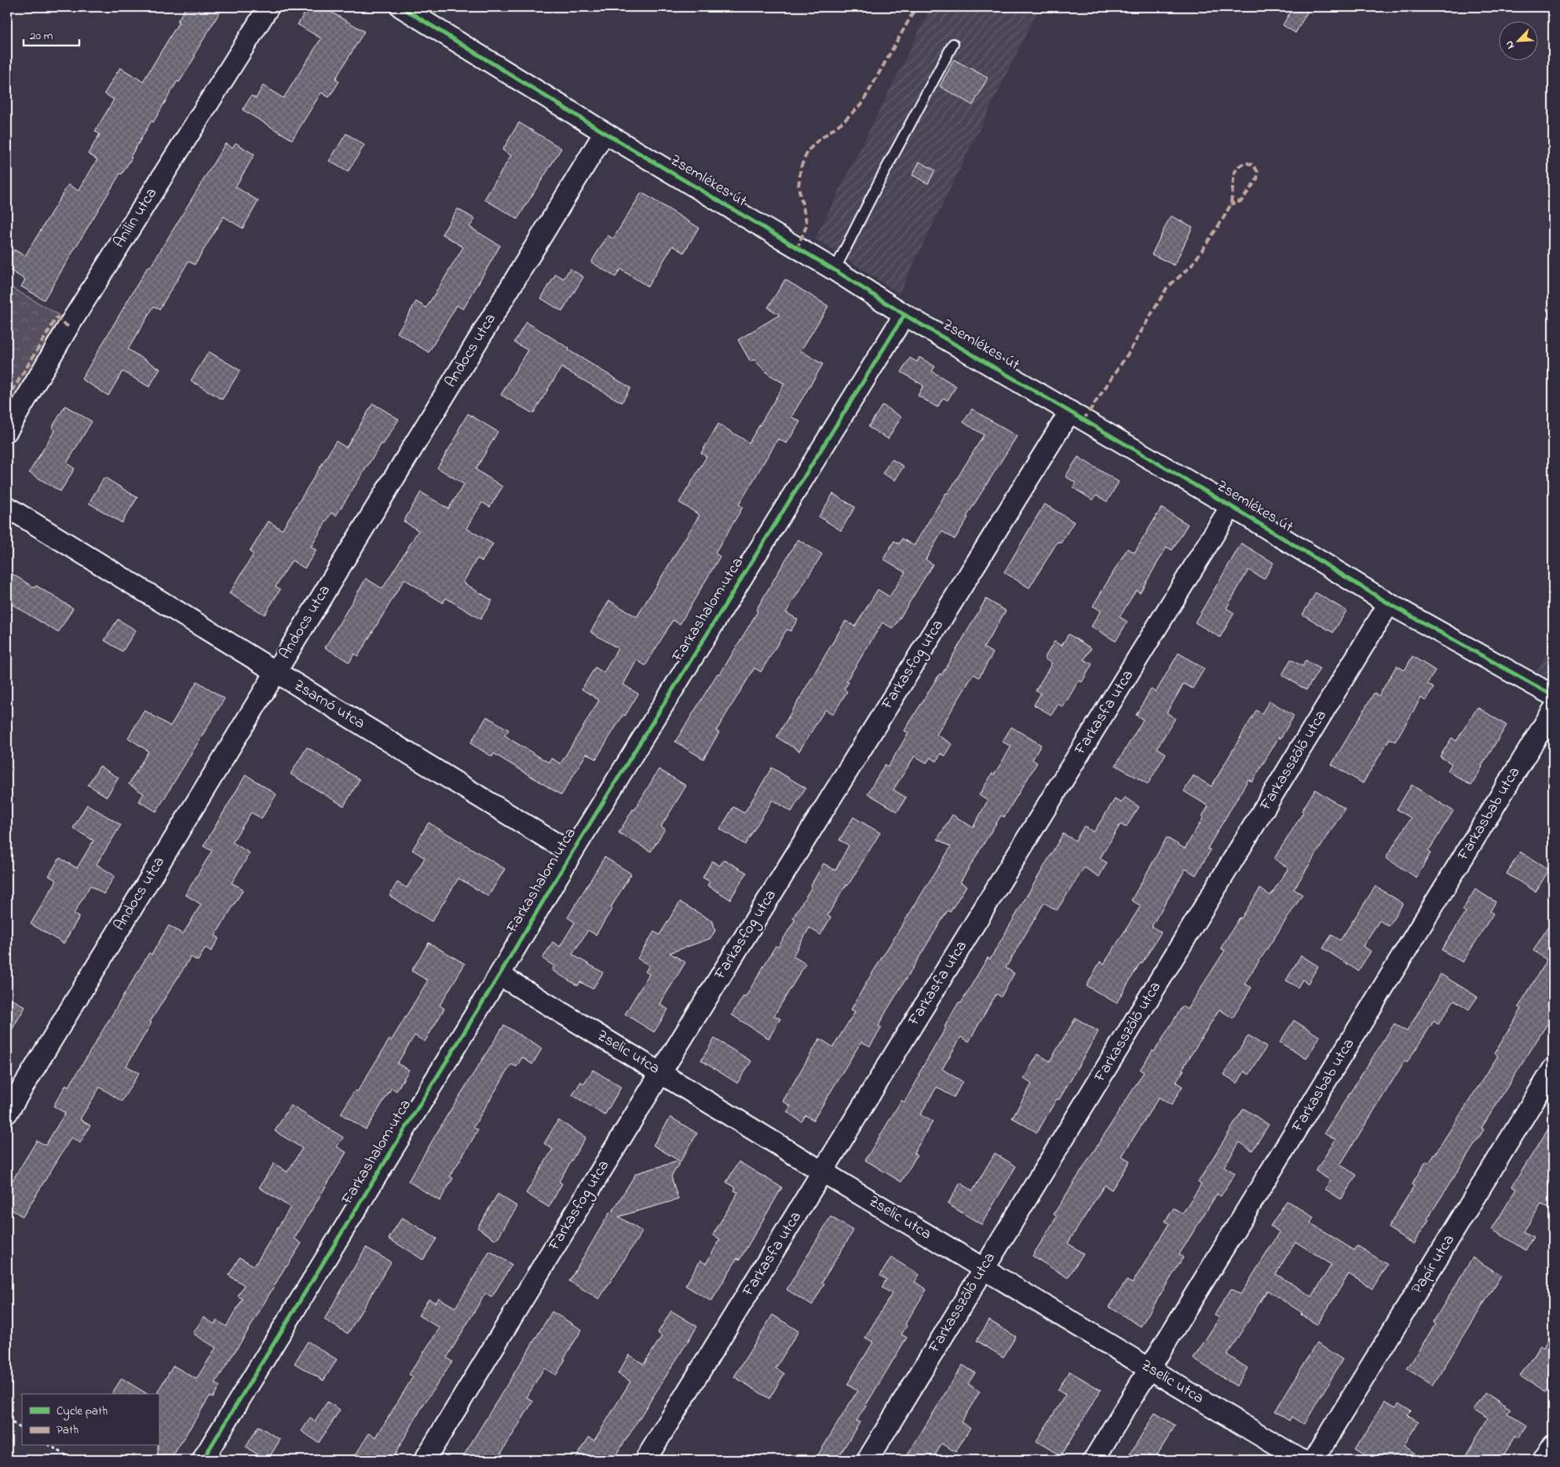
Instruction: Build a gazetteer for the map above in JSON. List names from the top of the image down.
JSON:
{
  "streets": {
    "street": [
      "Zsemlékes út",
      "Anilin utca",
      "Andocs utca",
      "Farkashalom utca",
      "Farkasfog utca",
      "Zsarnó utca",
      "Farkasfa utca",
      "Farkasszőlő utca",
      "Farkasbab utca",
      "Zselic utca",
      "Papír utca"
    ]
  },
  "crossings": [
    ["Zsemlékes út", "Andocs utca"],
    ["Zsemlékes út", "Farkashalom utca"],
    ["Zsemlékes út", "Farkasfog utca"],
    ["Zsemlékes út", "Farkasfa utca"],
    ["Zsemlékes út", "Farkasszőlő utca"],
    ["Andocs utca", "Zsarnó utca"],
    ["Farkashalom utca", "Zsarnó utca"],
    ["Farkashalom utca", "Zselic utca"],
    ["Farkasfog utca", "Zselic utca"],
    ["Farkasfa utca", "Zselic utca"],
    ["Farkasszőlő utca", "Zselic utca"],
    ["Farkasbab utca", "Zselic utca"]
  ],
  "legend": ["Cycle path", "Path"],
  "scale_bar": "20 m",
  "north": "bottom left"
}
